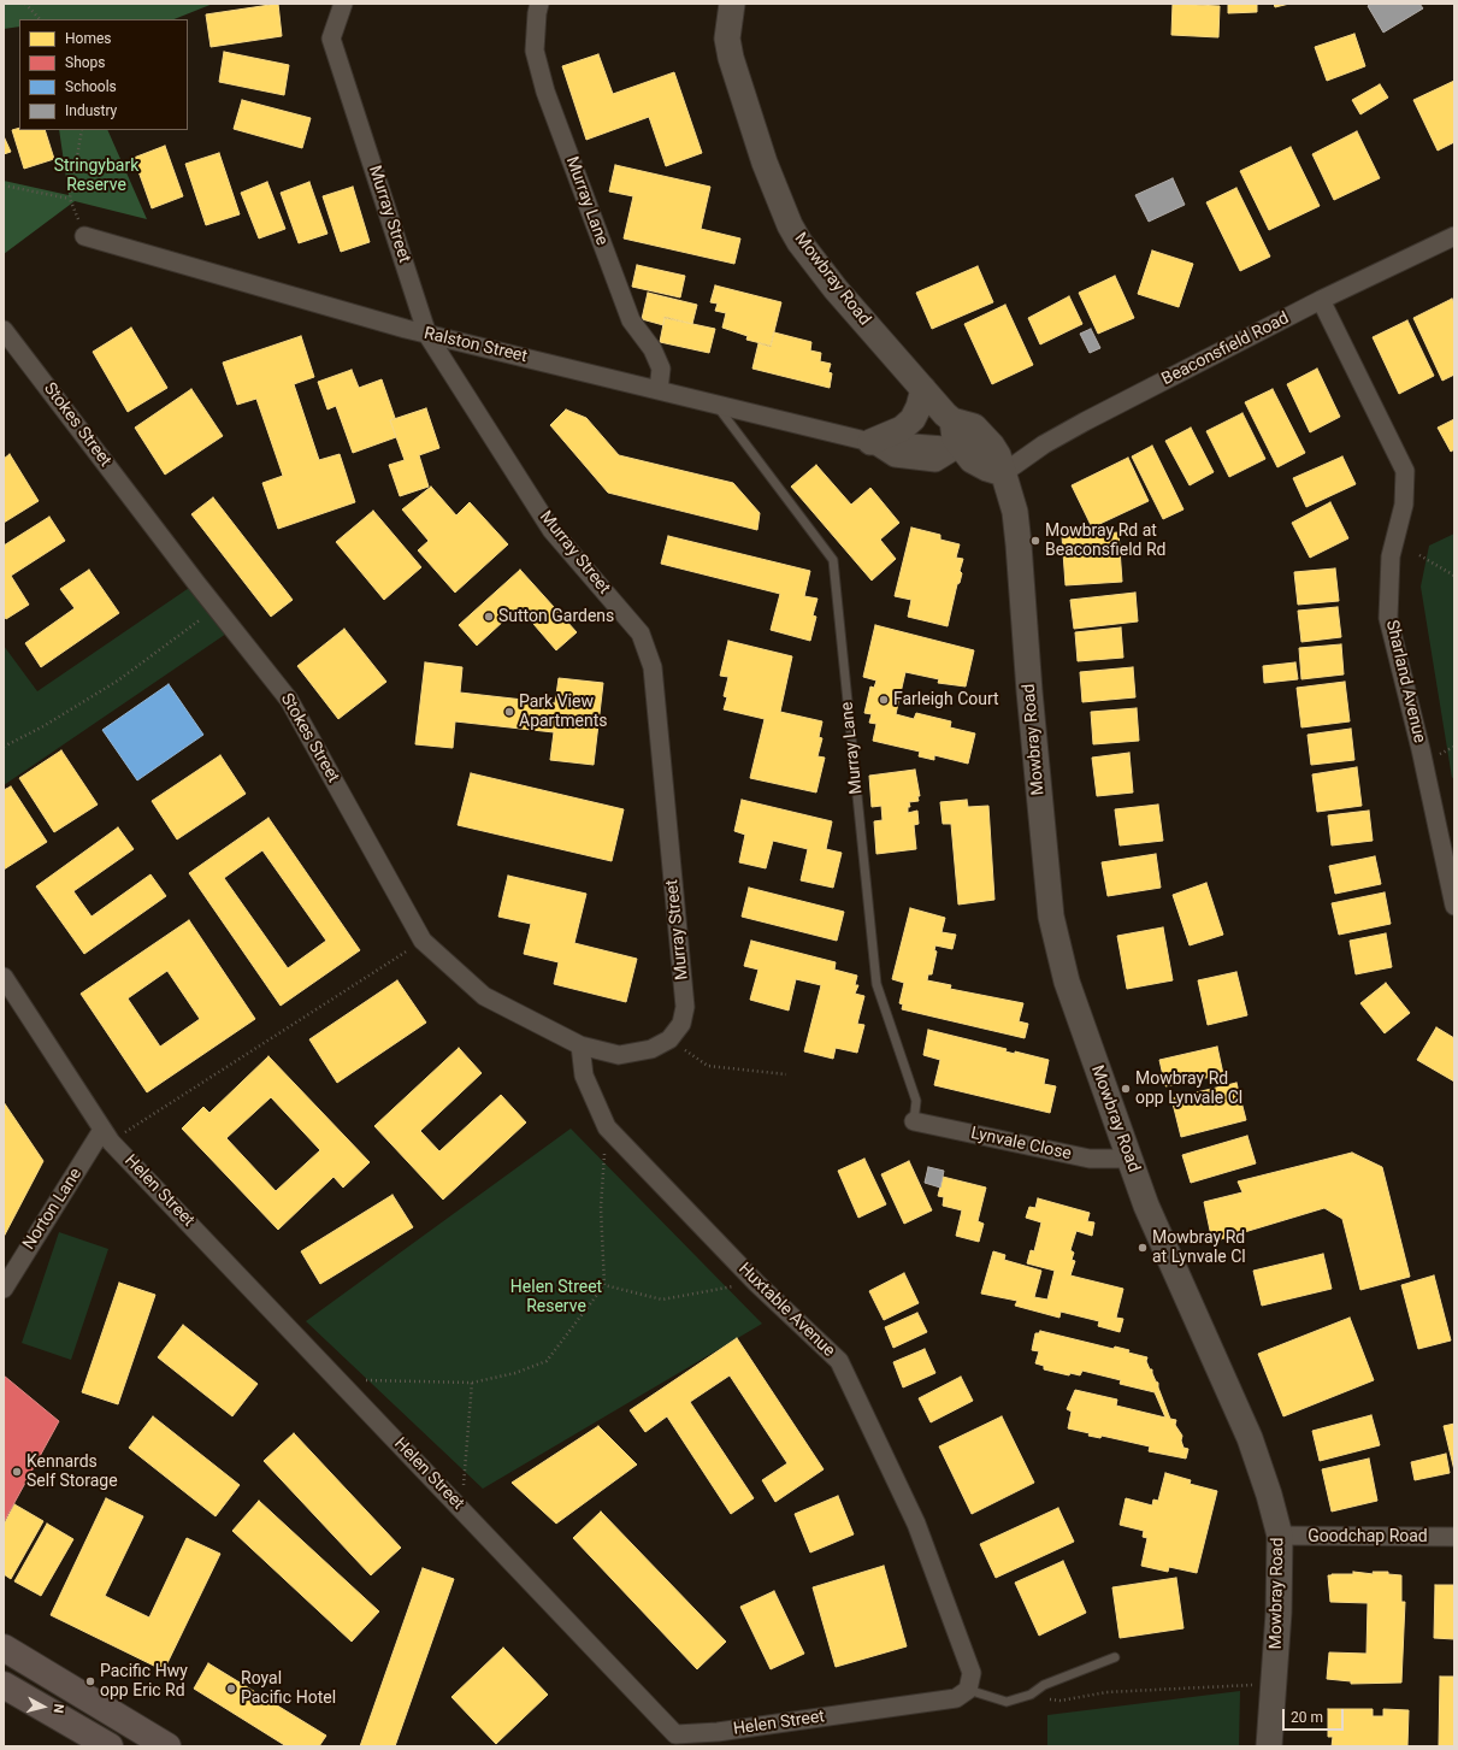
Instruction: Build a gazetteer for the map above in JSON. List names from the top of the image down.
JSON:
{
  "streets": {
    "main road": ["Mowbray Road"],
    "street": [
      "Murray Lane",
      "Murray Street",
      "Ralston Street",
      "Beaconsfield Road",
      "Stokes Street",
      "Sharland Avenue",
      "Lynvale Close",
      "Helen Street",
      "Norton Lane",
      "Huxtable Avenue",
      "Goodchap Road"
    ]
  },
  "crossings": [
    ["Murray Lane", "Ralston Street"],
    ["Murray Lane", "Lynvale Close"],
    ["Murray Street", "Ralston Street"],
    ["Mowbray Road", "Ralston Street"],
    ["Mowbray Road", "Beaconsfield Road"],
    ["Mowbray Road", "Lynvale Close"],
    ["Mowbray Road", "Goodchap Road"],
    ["Beaconsfield Road", "Sharland Avenue"],
    ["Stokes Street", "Huxtable Avenue"],
    ["Helen Street", "Norton Lane"],
    ["Helen Street", "Huxtable Avenue"]
  ],
  "parks": ["Stringybark Reserve", "Helen Street Reserve"],
  "places": [
    "Mowbray Rd at Beaconsfield Rd",
    "Sutton Gardens",
    "Farleigh Court",
    "Park View Apartments",
    "Mowbray Rd opp Lynvale Cl",
    "Mowbray Rd at Lynvale Cl",
    "Kennards Self Storage",
    "Pacific Hwy opp Eric Rd",
    "Royal Pacific Hotel"
  ],
  "legend": [
    "Homes",
    "Shops",
    "Schools",
    "Industry"
  ],
  "scale_bar": "20 m",
  "north": "right"
}
